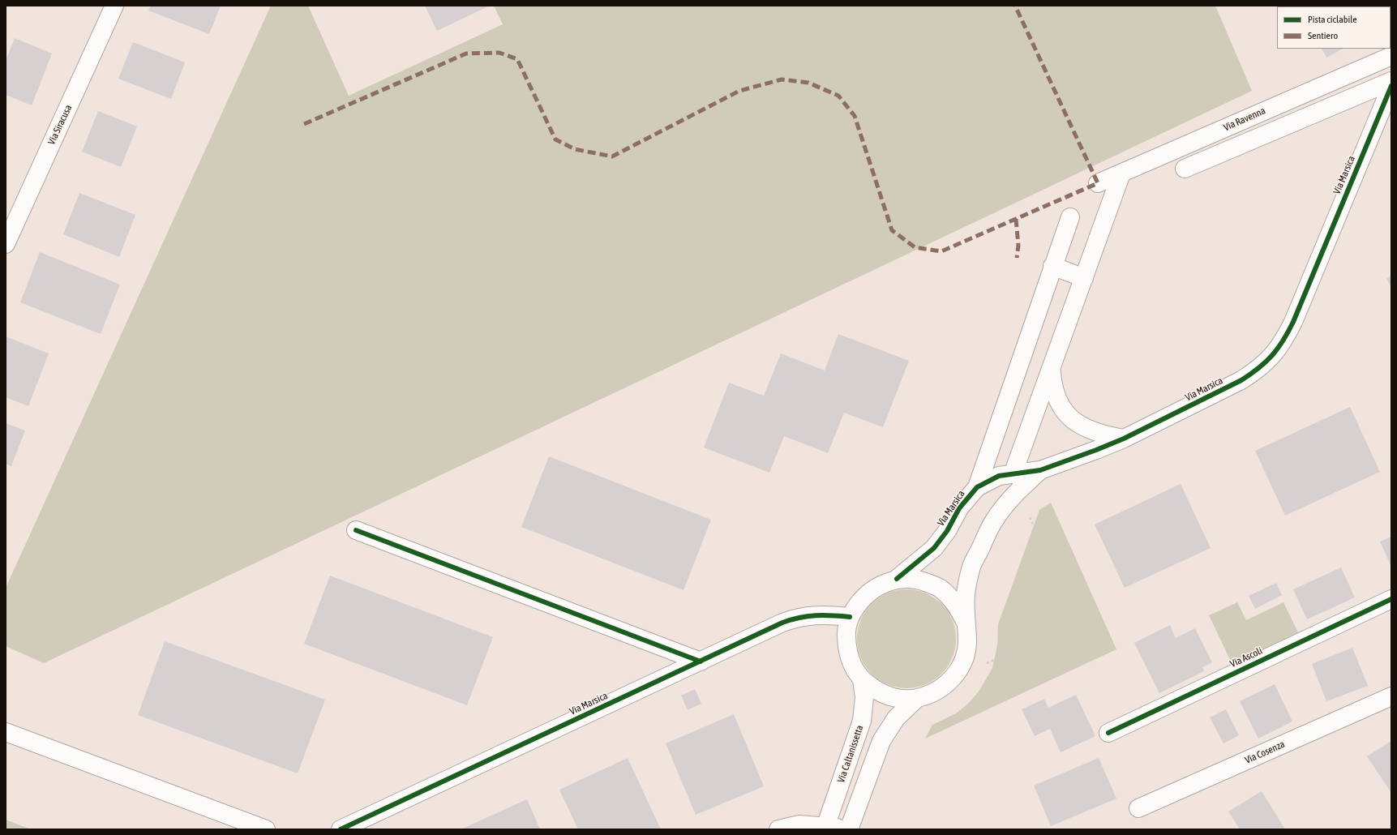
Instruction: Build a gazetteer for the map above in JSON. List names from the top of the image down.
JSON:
{
  "streets": {
    "street": [
      "Via Ravenna",
      "Via Siracusa",
      "Via Marsica",
      "Via Ascoli",
      "Via Cosenza",
      "Via Caltanissetta"
    ]
  },
  "legend": ["Pista ciclabile", "Sentiero"]
}
